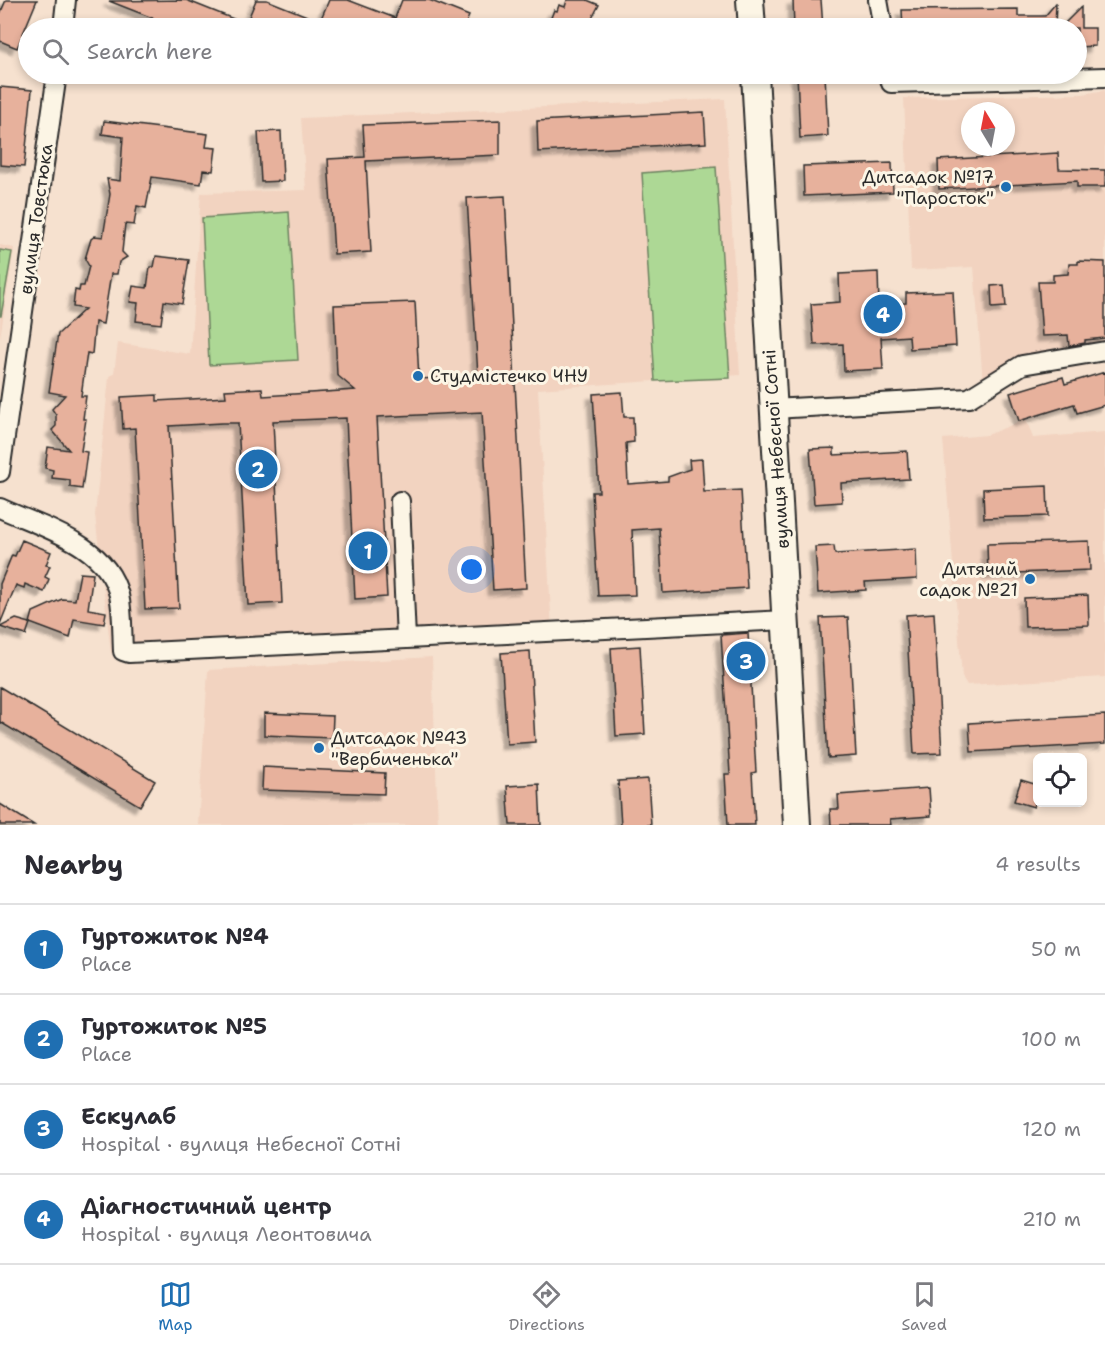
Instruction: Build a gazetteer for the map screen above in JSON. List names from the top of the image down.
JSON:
{
  "streets": {
    "street": ["вулиця Товстюка", "вулиця Небесної Сотні"]
  },
  "places": [
    "Дитсадок №17 \"Паросток\"",
    "Студмістечко ЧНУ",
    "Дитячий садок №21",
    "Дитсадок №43 \"Вербиченька\""
  ],
  "north": "top",
  "page": {
    "search": "Search here",
    "pins": [
      "4",
      "2",
      "1",
      "3"
    ],
    "heading": ["Nearby", "4 results"],
    "list": [
      {
        "mark": "1",
        "name": "Гуртожиток №4",
        "note": "Place",
        "value": "50 m"
      },
      {
        "mark": "2",
        "name": "Гуртожиток №5",
        "note": "Place",
        "value": "100 m"
      },
      {
        "mark": "3",
        "name": "Ескулаб",
        "note": "Hospital · вулиця Небесної Сотні",
        "value": "120 m"
      },
      {
        "mark": "4",
        "name": "Діагностичний центр",
        "note": "Hospital · вулиця Леонтовича",
        "value": "210 m"
      }
    ],
    "nav": ["Map", "Directions", "Saved"]
  }
}
